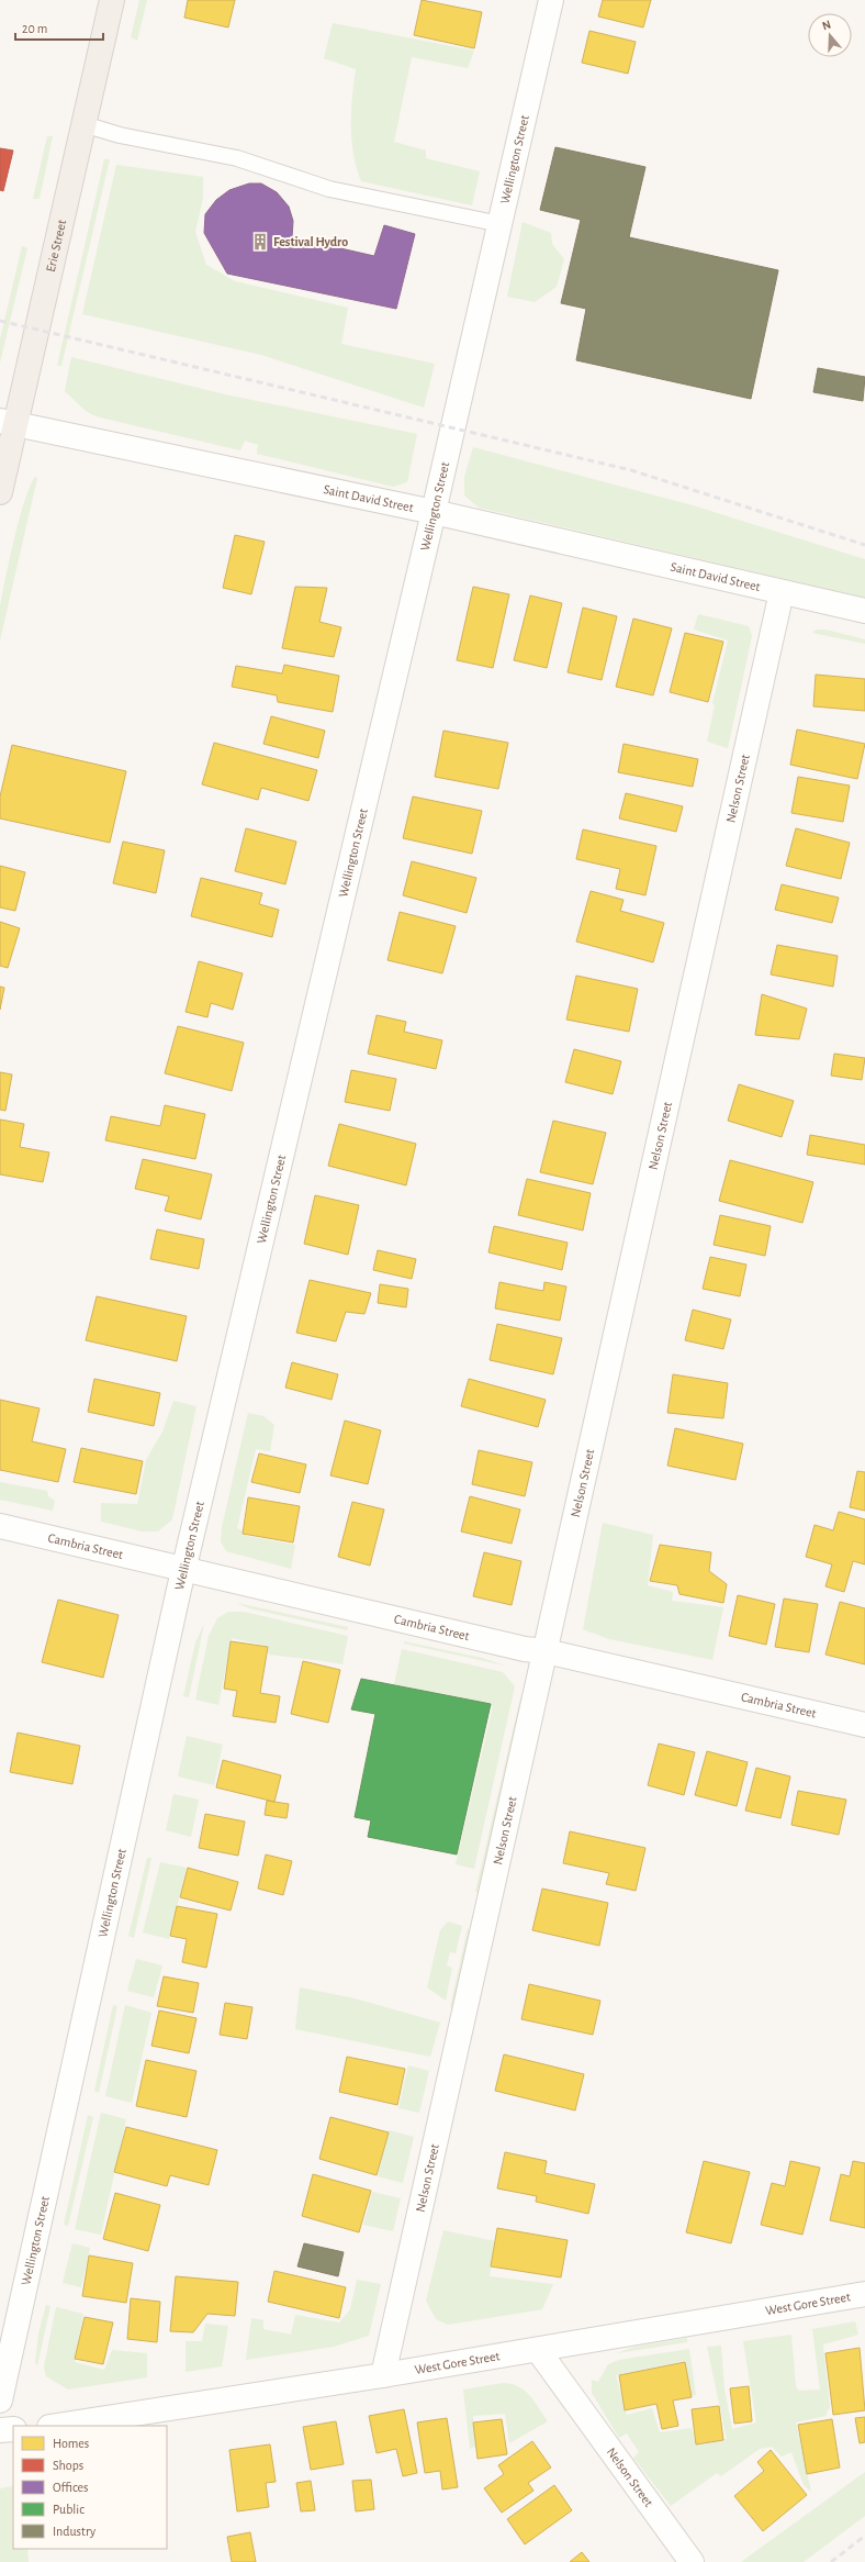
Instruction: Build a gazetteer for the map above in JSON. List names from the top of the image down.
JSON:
{
  "streets": {
    "main road": ["Erie Street"],
    "street": [
      "Wellington Street",
      "Saint David Street",
      "Nelson Street",
      "Cambria Street",
      "West Gore Street"
    ]
  },
  "crossings": [
    ["Wellington Street", "Saint David Street"],
    ["Wellington Street", "Cambria Street"],
    ["Erie Street", "Saint David Street"],
    ["Saint David Street", "Nelson Street"],
    ["Nelson Street", "Cambria Street"],
    ["Nelson Street", "West Gore Street"]
  ],
  "places": {
    "building": ["Festival Hydro"]
  },
  "legend": [
    "Homes",
    "Shops",
    "Offices",
    "Public",
    "Industry"
  ],
  "scale_bar": "20 m",
  "north": "top"
}
